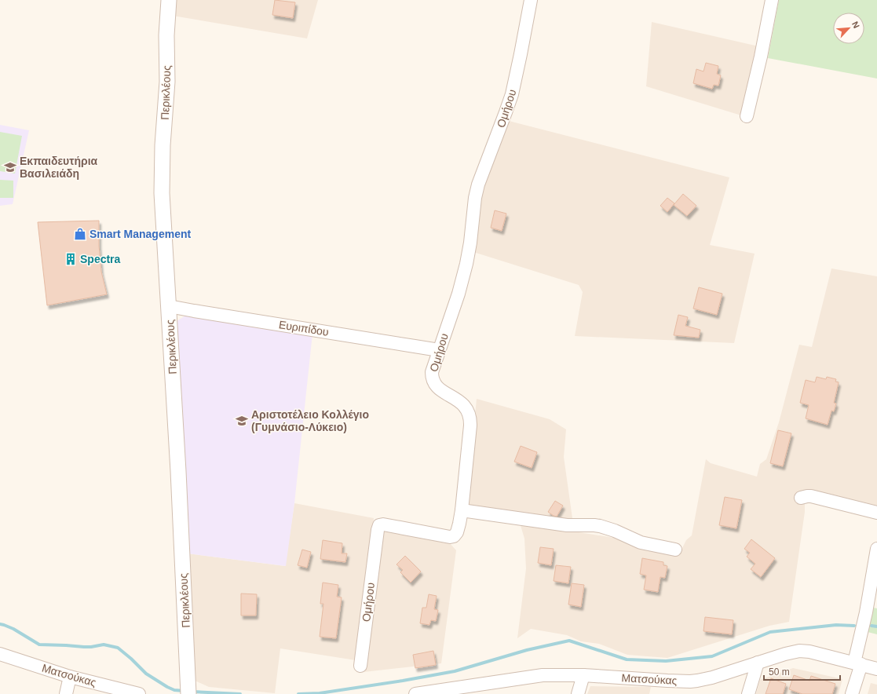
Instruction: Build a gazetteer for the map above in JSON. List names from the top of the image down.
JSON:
{
  "streets": {
    "street": [
      "Περικλέους",
      "Ομήρου",
      "Ευριπίδου",
      "Ματσούκας"
    ]
  },
  "crossings": [
    ["Περικλέους", "Ευριπίδου"],
    ["Ομήρου", "Ευριπίδου"]
  ],
  "places": {
    "school or university": ["Εκπαιδευτήρια Βασιλειάδη", "Αριστοτέλειο Κολλέγιο (Γυμνάσιο-Λύκειο)"],
    "shop": ["Smart Management"],
    "building": ["Spectra"]
  },
  "scale_bar": "50 m",
  "north": "top right"
}
